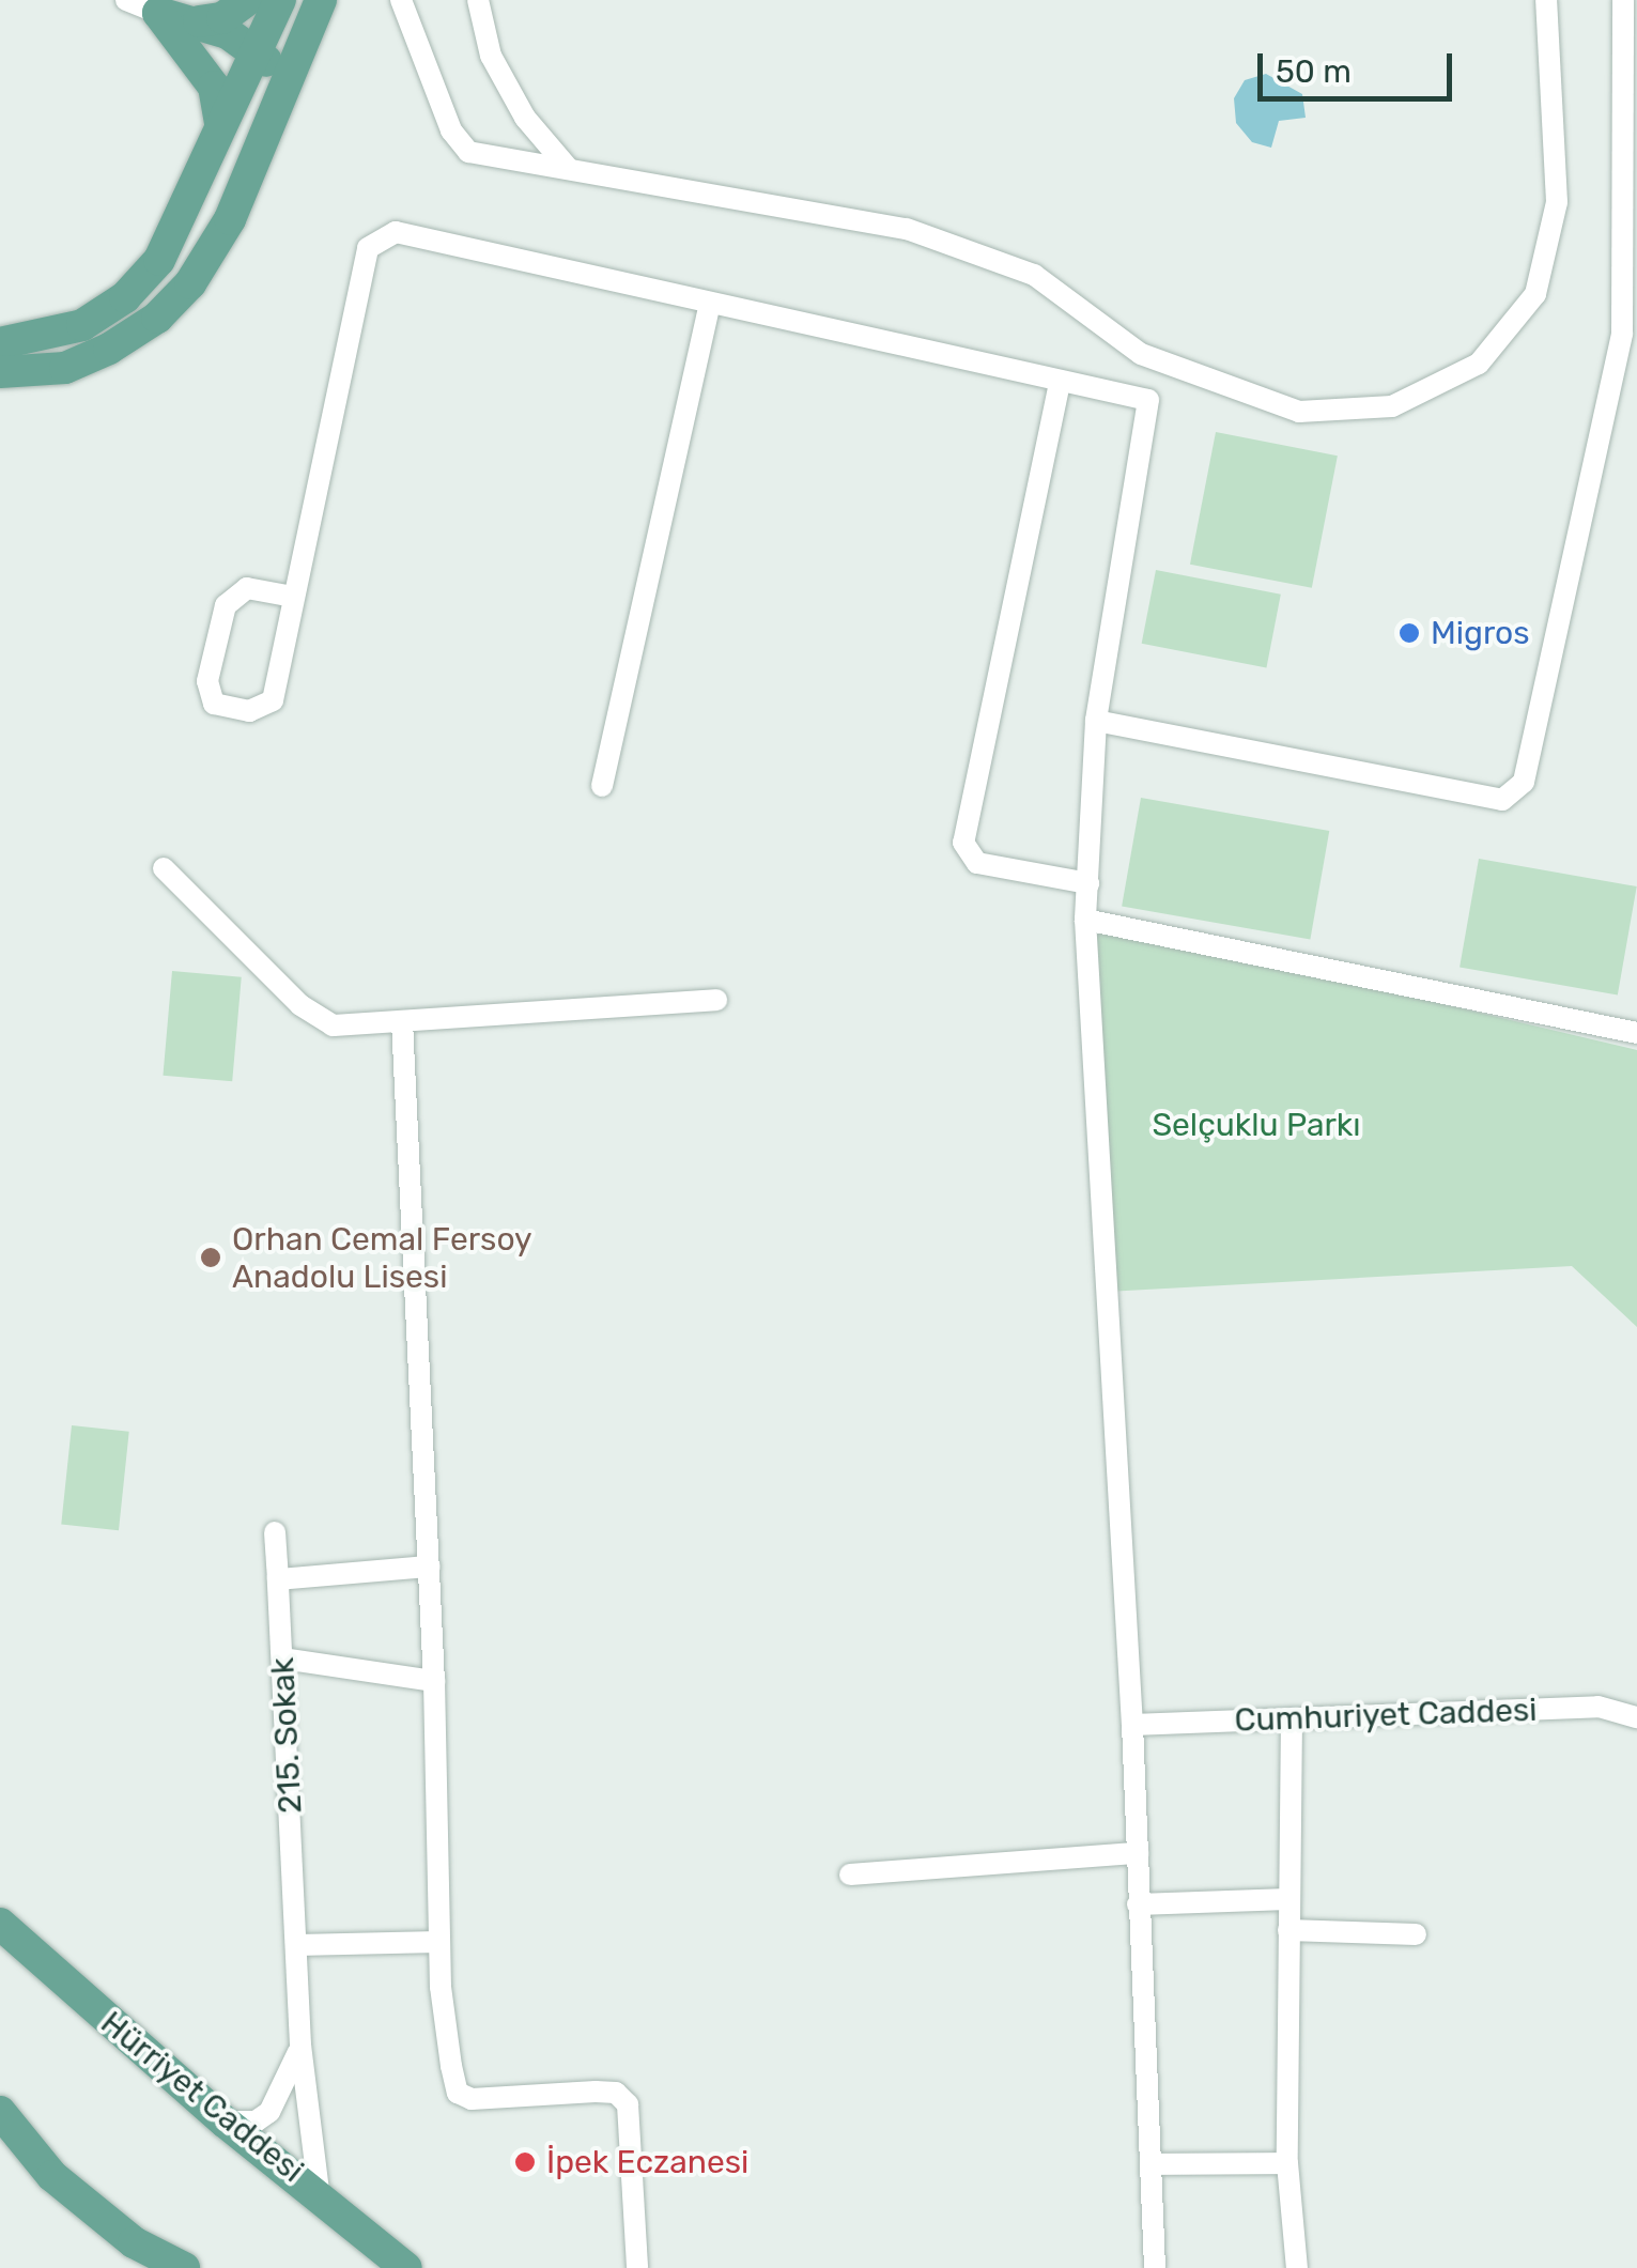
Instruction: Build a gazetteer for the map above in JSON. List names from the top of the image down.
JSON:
{
  "streets": {
    "main road": ["Hürriyet Caddesi"],
    "street": ["Cumhuriyet Caddesi", "215. Sokak"]
  },
  "crossings": [
    ["215. Sokak", "Hürriyet Caddesi"]
  ],
  "parks": ["Selçuklu Parkı"],
  "places": ["Migros", "Orhan Cemal Fersoy Anadolu Lisesi", "İpek Eczanesi"],
  "scale_bar": "50 m"
}
